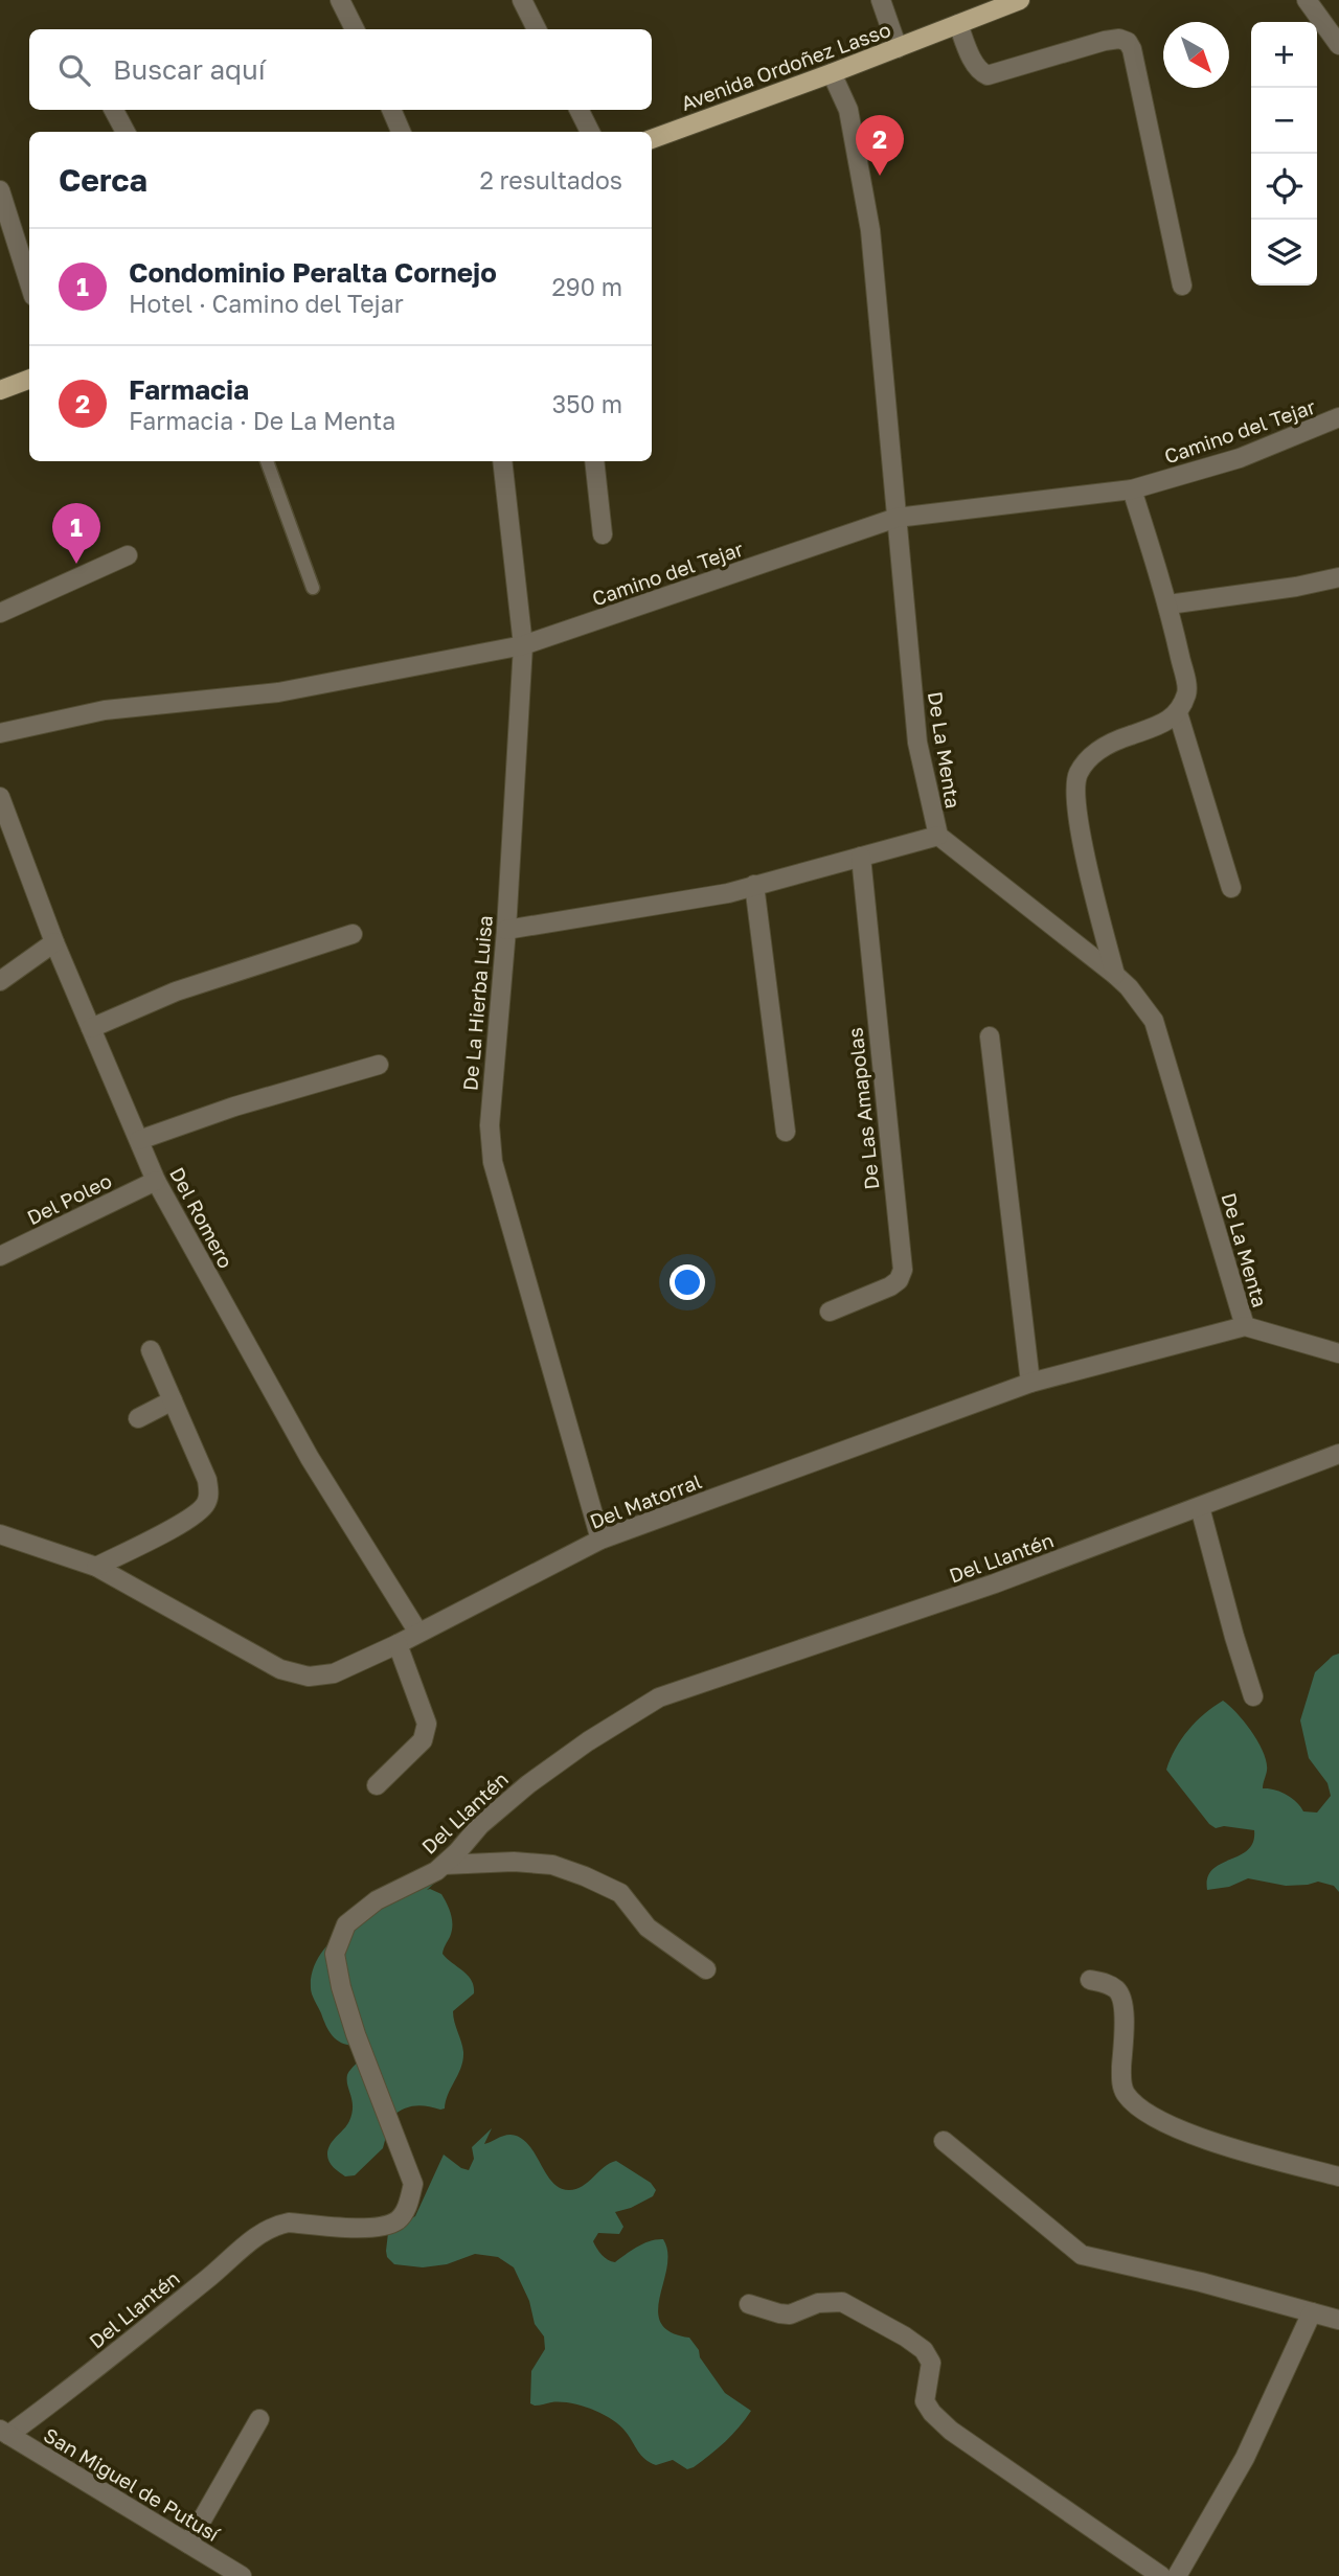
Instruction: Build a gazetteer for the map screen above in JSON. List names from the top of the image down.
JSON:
{
  "streets": {
    "main road": ["Avenida Ordoñez Lasso"],
    "street": [
      "Camino del Tejar",
      "De La Menta",
      "De La Hierba Luisa",
      "De Las Amapolas",
      "Del Poleo",
      "Del Romero",
      "Del Matorral",
      "Del Llantén",
      "San Miguel de Putusí"
    ]
  },
  "crossings": [
    ["Avenida Ordoñez Lasso", "De La Menta"],
    ["Camino del Tejar", "De La Menta"],
    ["Camino del Tejar", "De La Hierba Luisa"],
    ["De La Menta", "Del Matorral"],
    ["De La Hierba Luisa", "Del Matorral"],
    ["Del Poleo", "Del Romero"],
    ["Del Romero", "Del Matorral"],
    ["Del Llantén", "San Miguel de Putusí"]
  ],
  "north": "bottom right",
  "page": {
    "map_buttons": ["+", "−"],
    "search": "Buscar aquí",
    "pins": ["2", "1"],
    "heading": ["Cerca", "2 resultados"],
    "list": [
      {
        "mark": "1",
        "name": "Condominio Peralta Cornejo",
        "note": "Hotel · Camino del Tejar",
        "value": "290 m"
      },
      {
        "mark": "2",
        "name": "Farmacia",
        "note": "Farmacia · De La Menta",
        "value": "350 m"
      }
    ]
  }
}
